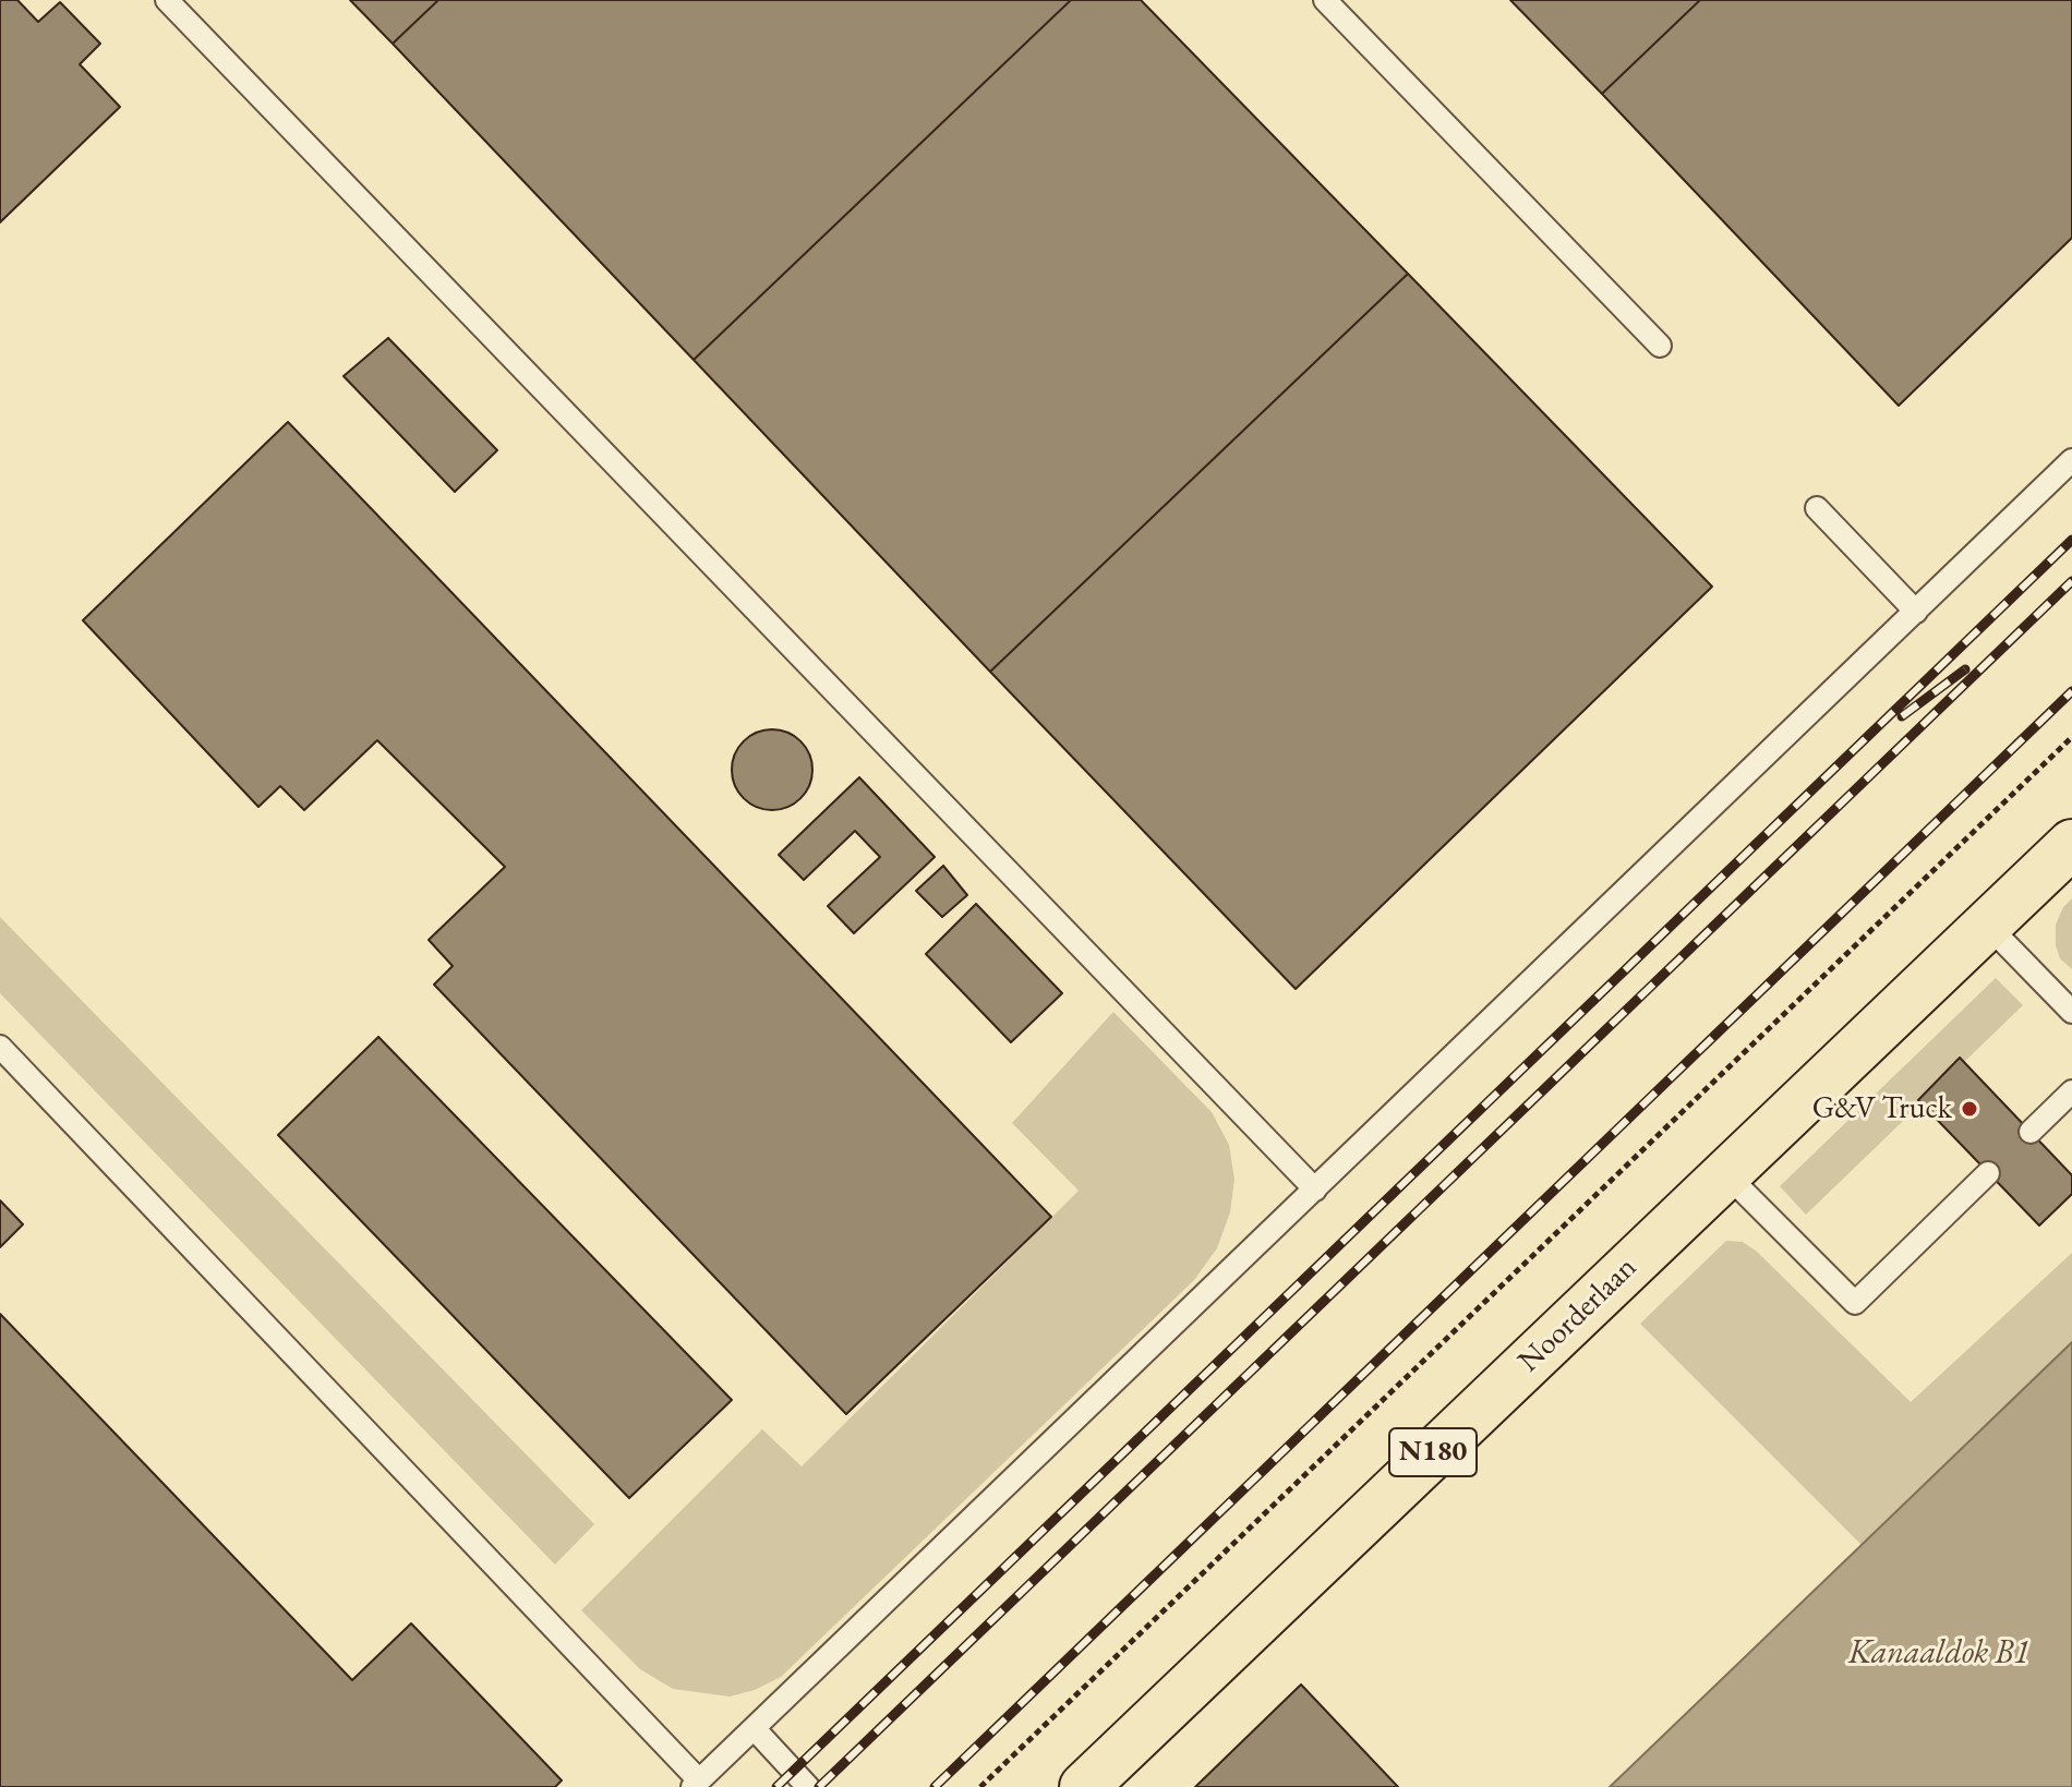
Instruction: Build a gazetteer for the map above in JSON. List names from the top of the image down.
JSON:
{
  "streets": {
    "main road": ["Noorderlaan", "N180"]
  },
  "water": ["Kanaaldok B1"],
  "places": ["G&V Truck"]
}
